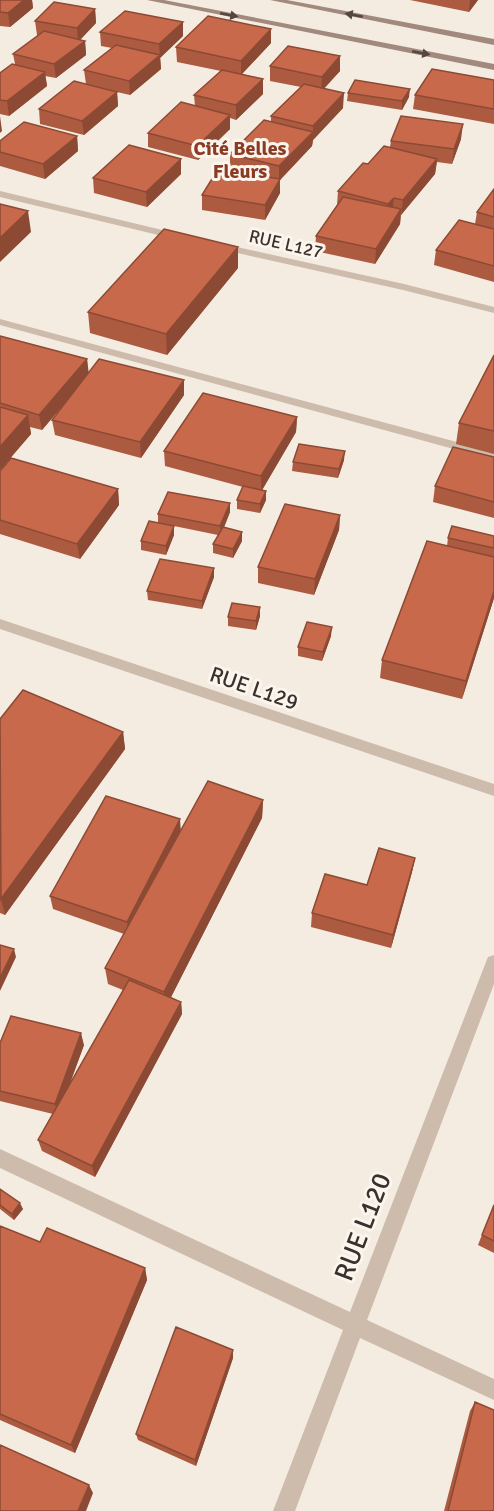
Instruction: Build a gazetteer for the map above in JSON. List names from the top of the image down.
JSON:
{
  "streets": {
    "street": ["RUE L127", "RUE L129", "RUE L120"]
  },
  "districts": ["Cité Belles Fleurs"]
}
